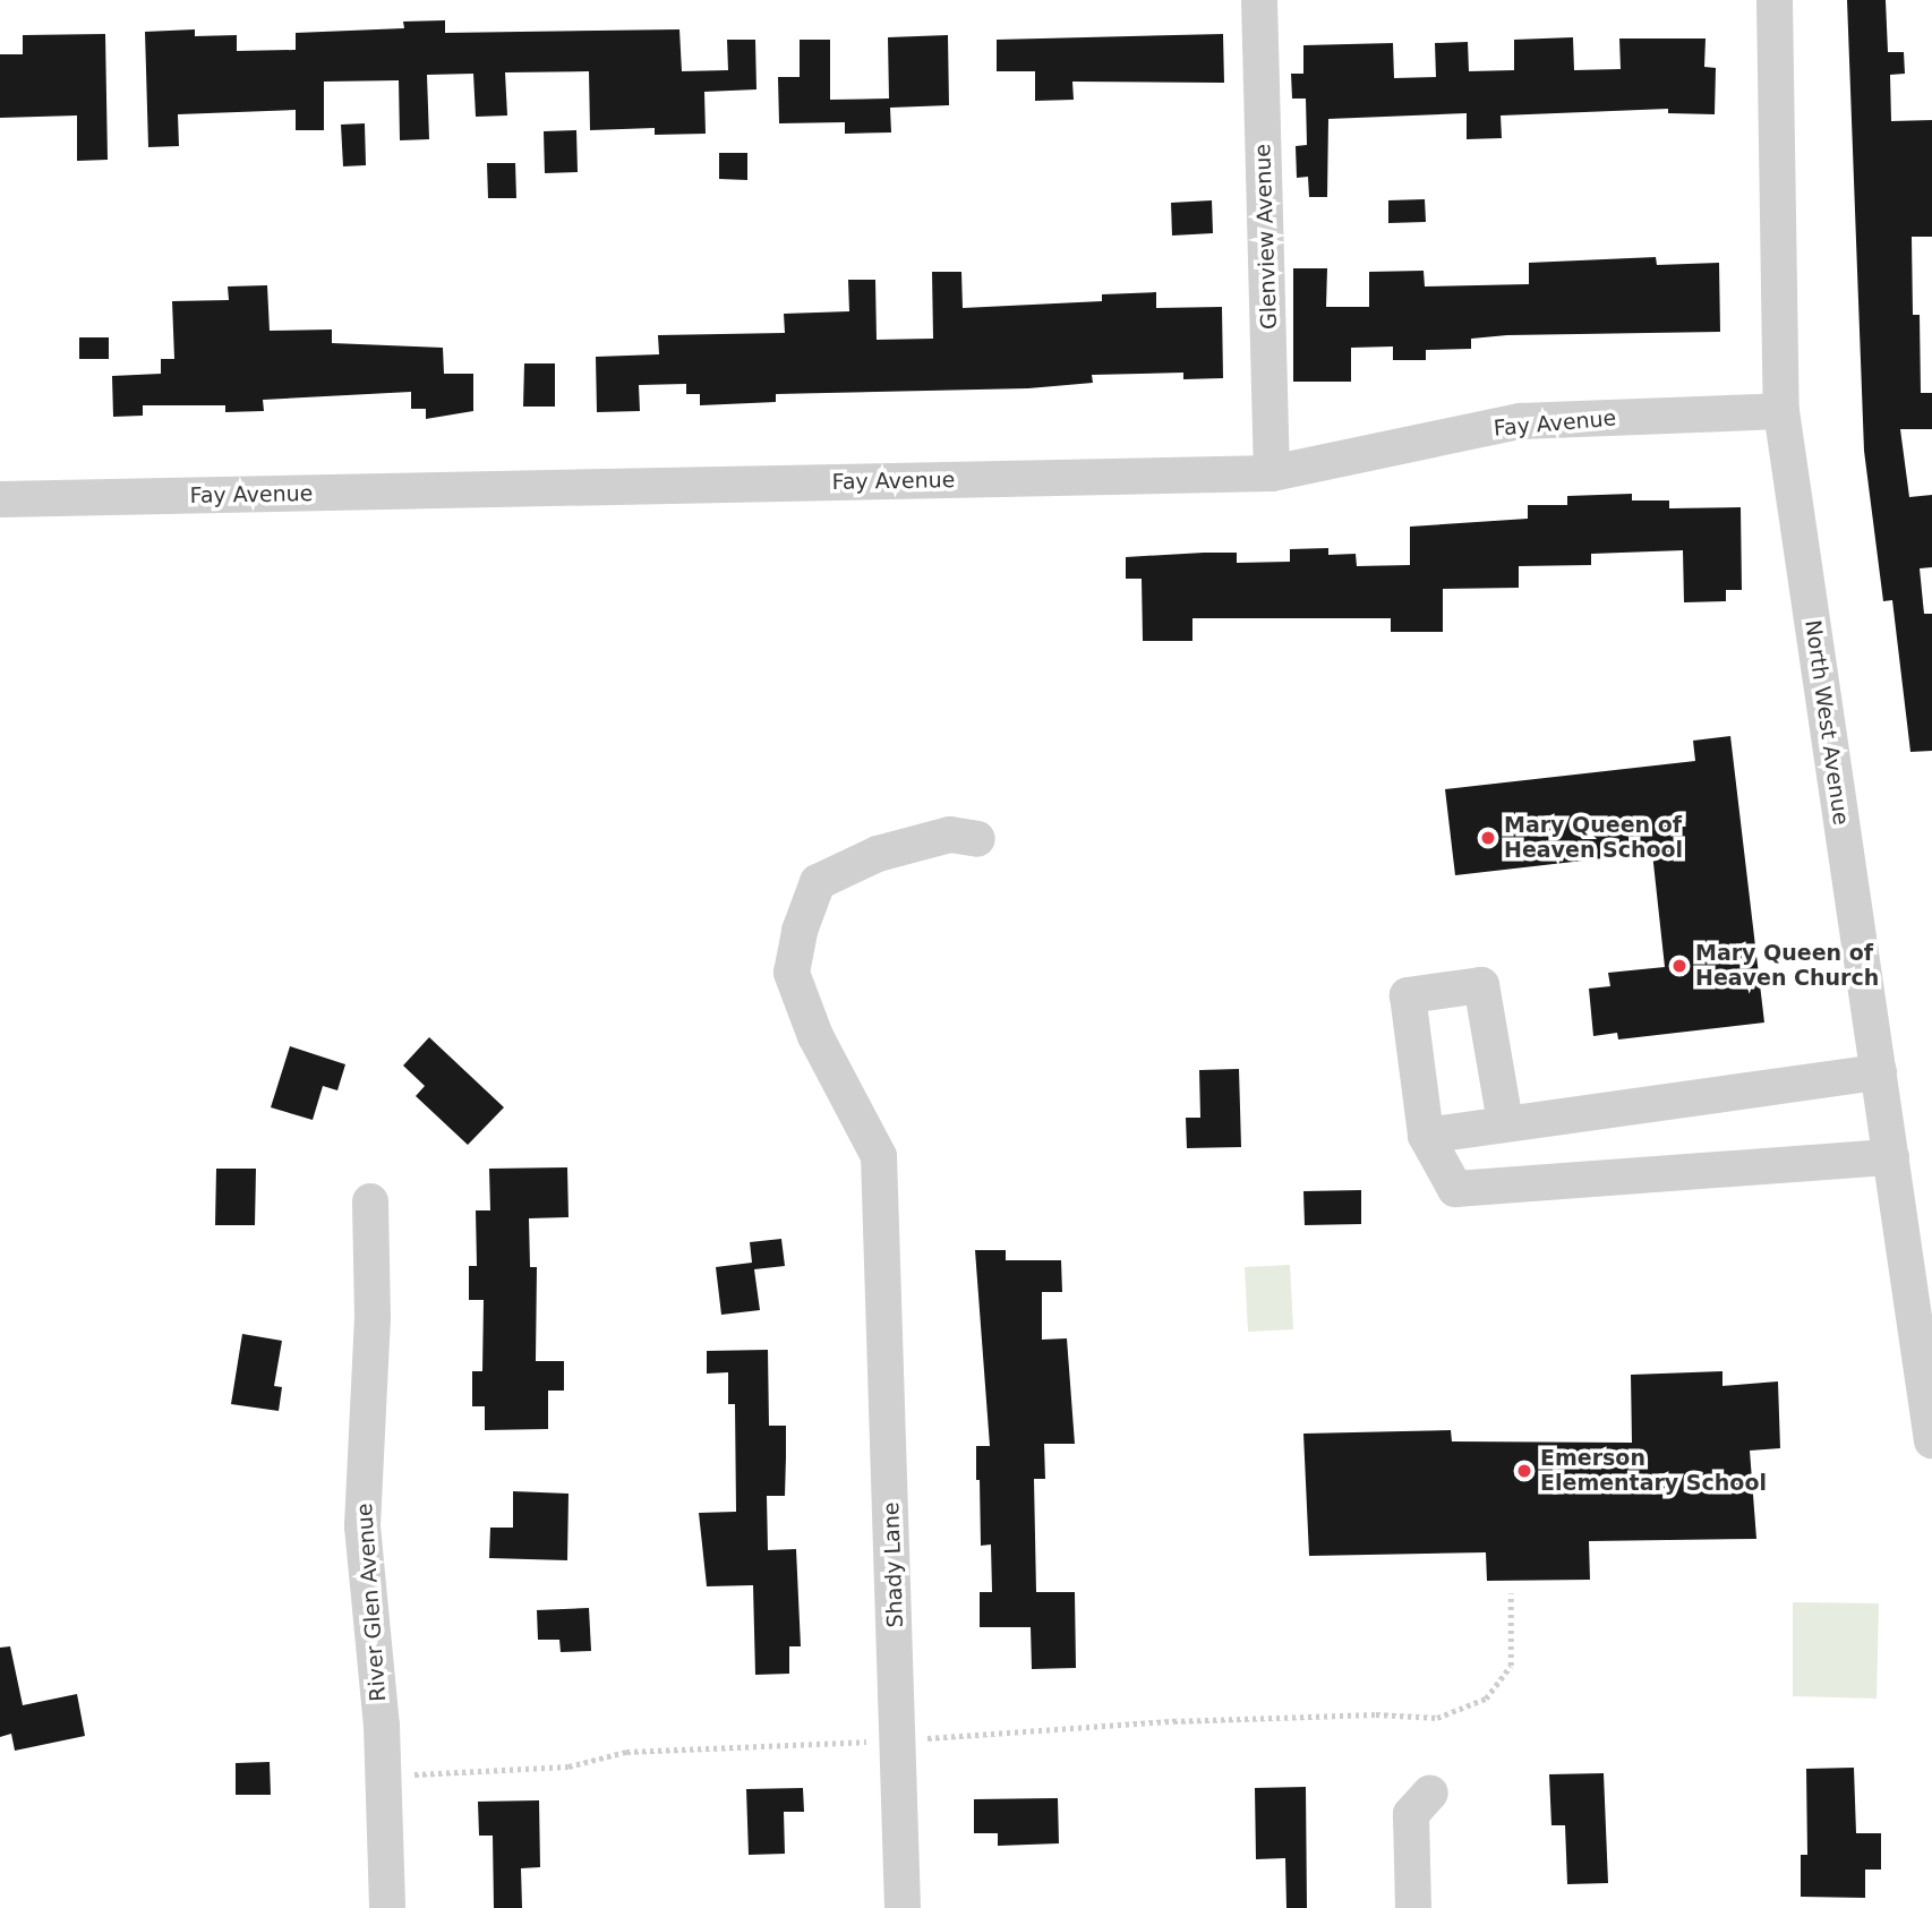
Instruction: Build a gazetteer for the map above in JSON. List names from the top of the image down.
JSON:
{
  "streets": {
    "street": [
      "Glenview Avenue",
      "Fay Avenue",
      "North West Avenue",
      "Shady Lane",
      "River Glen Avenue"
    ]
  },
  "crossings": [
    ["Glenview Avenue", "Fay Avenue"],
    ["Fay Avenue", "North West Avenue"]
  ],
  "places": ["Mary Queen of Heaven School", "Mary Queen of Heaven Church", "Emerson Elementary School"]
}
